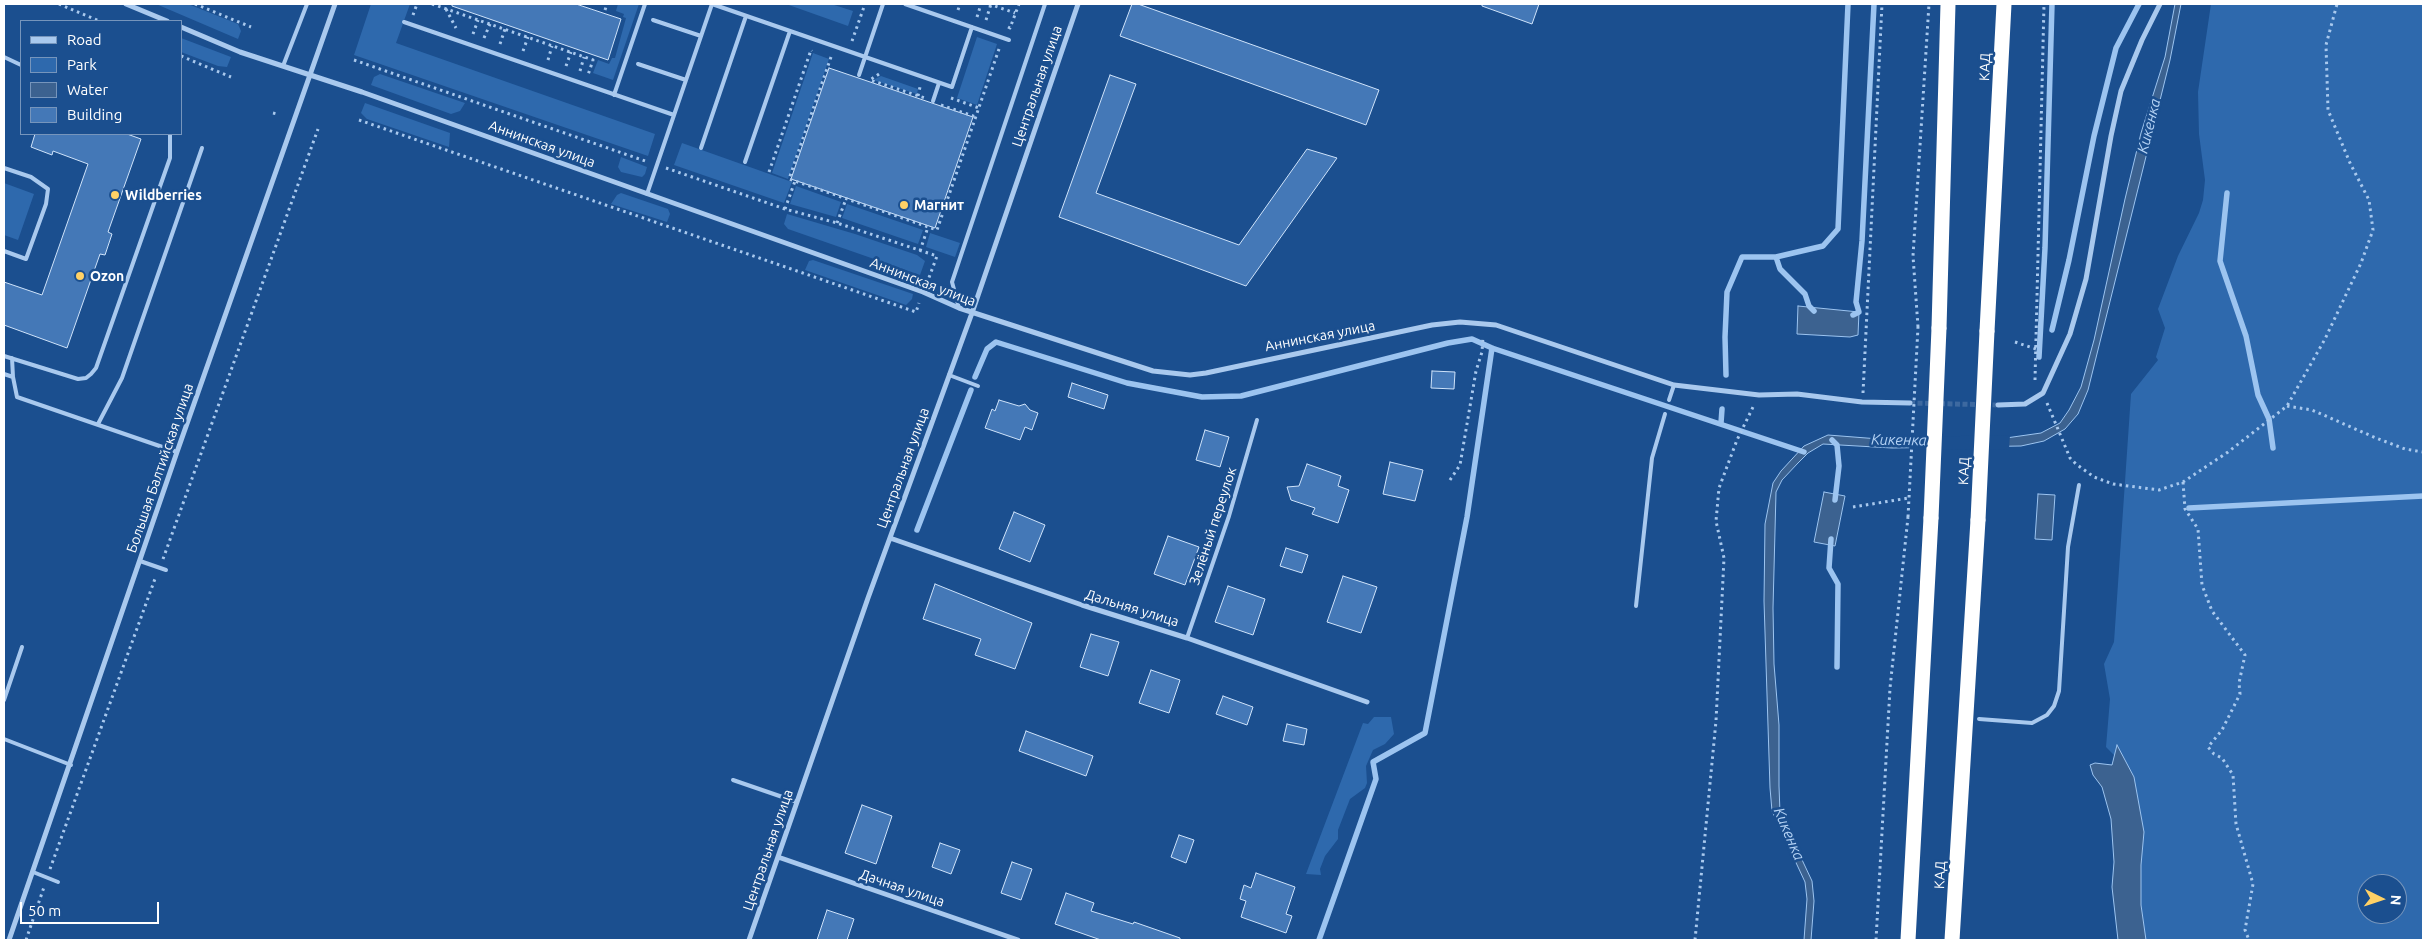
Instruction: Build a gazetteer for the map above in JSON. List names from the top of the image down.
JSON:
{
  "streets": {
    "highway": ["КАД"],
    "street": [
      "Центральная улица",
      "Аннинская улица",
      "Большая Балтийская улица",
      "Дальняя улица",
      "Дачная улица"
    ],
    "lane": ["Зелёный переулок"]
  },
  "crossings": [
    ["Центральная улица", "Аннинская улица"],
    ["Центральная улица", "Дальняя улица"],
    ["Центральная улица", "Дачная улица"],
    ["Аннинская улица", "Большая Балтийская улица"],
    ["Зелёный переулок", "Дальняя улица"]
  ],
  "water": ["Кикенка"],
  "places": ["Wildberries", "Магнит", "Ozon"],
  "legend": [
    "Road",
    "Park",
    "Water",
    "Building"
  ],
  "scale_bar": "50 m",
  "north": "right"
}
